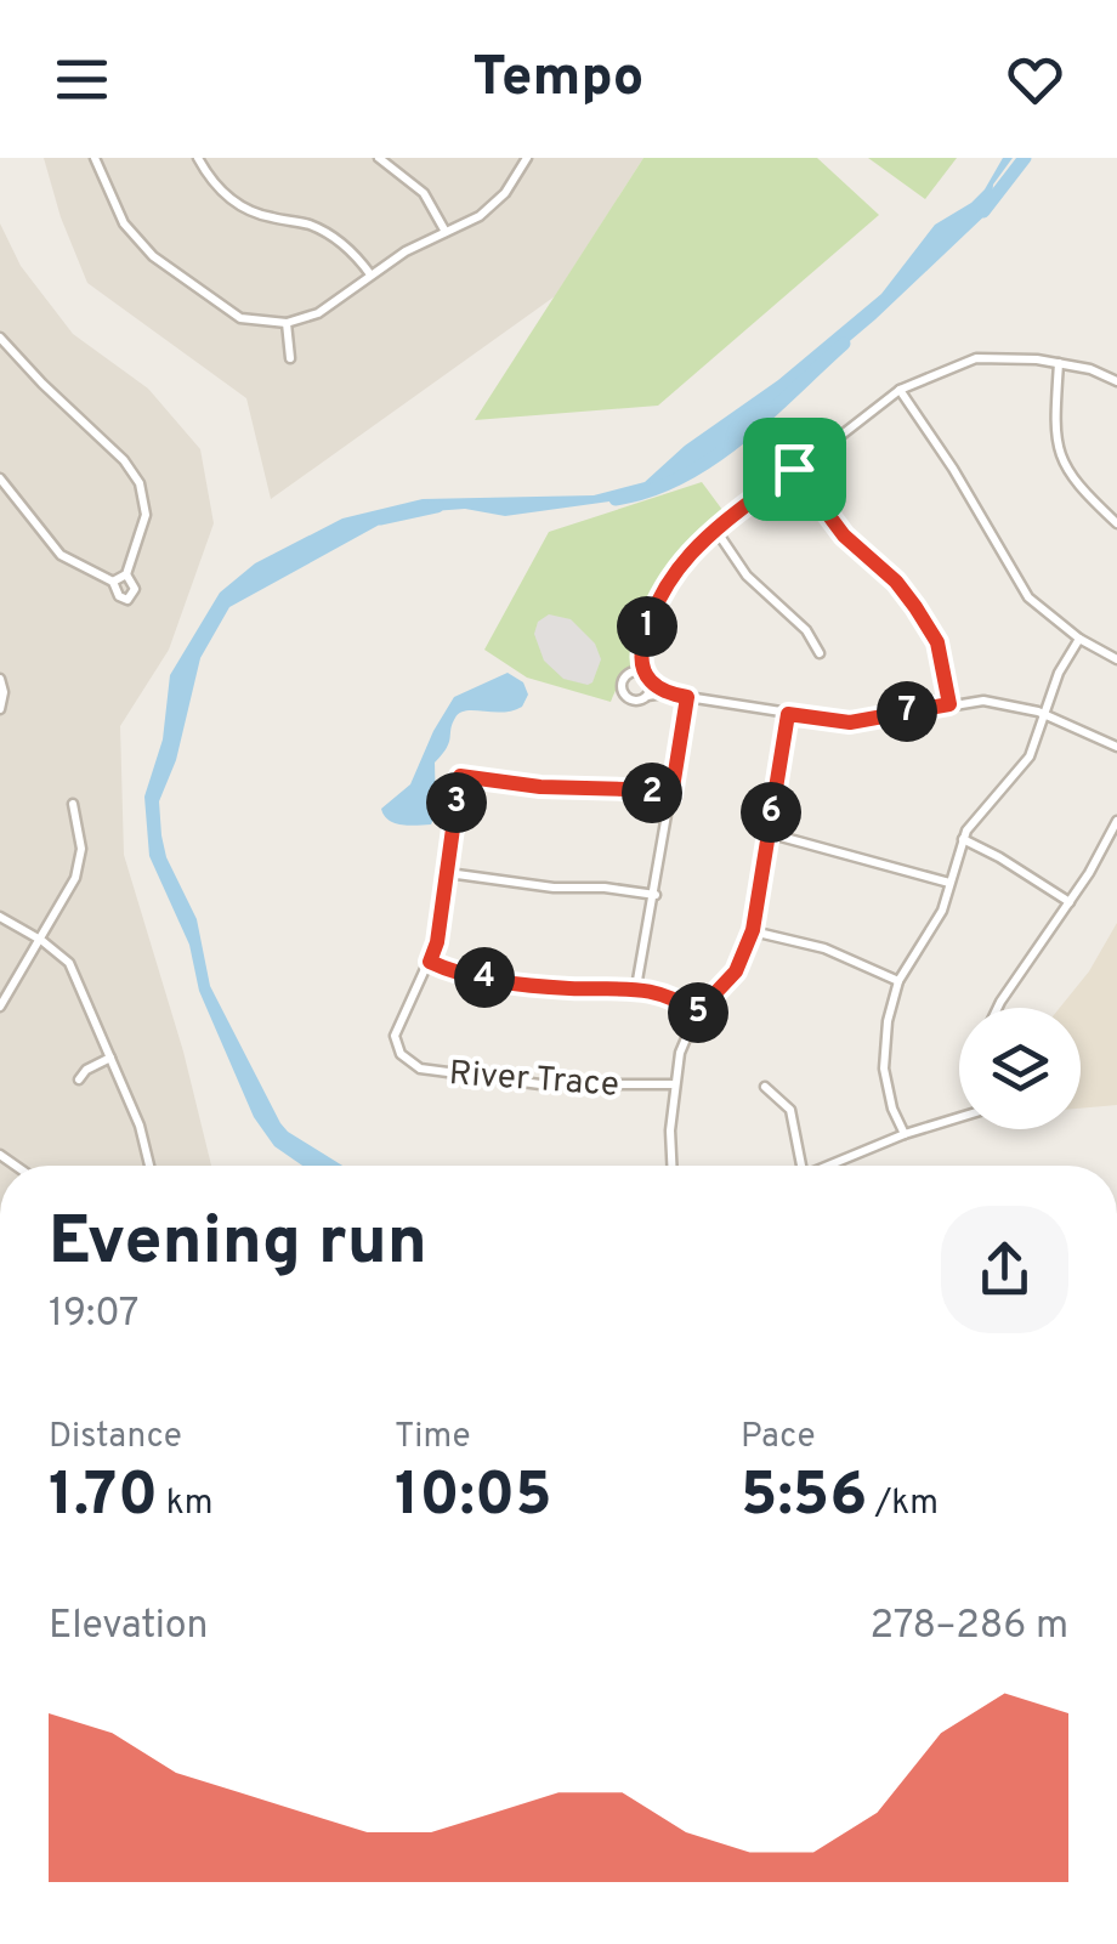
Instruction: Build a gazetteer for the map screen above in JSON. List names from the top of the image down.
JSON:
{
  "streets": {
    "street": ["River Trace"]
  },
  "page": {
    "header": "Tempo",
    "pins": [
      "1",
      "7",
      "2",
      "3",
      "6",
      "4",
      "5"
    ],
    "heading": ["Evening run", "19:07"],
    "stats": [
      ["Distance", "1.70 km"],
      ["Time", "10:05"],
      ["Pace", "5:56 /km"]
    ],
    "chart": ["Elevation", "278–286 m"]
  }
}
